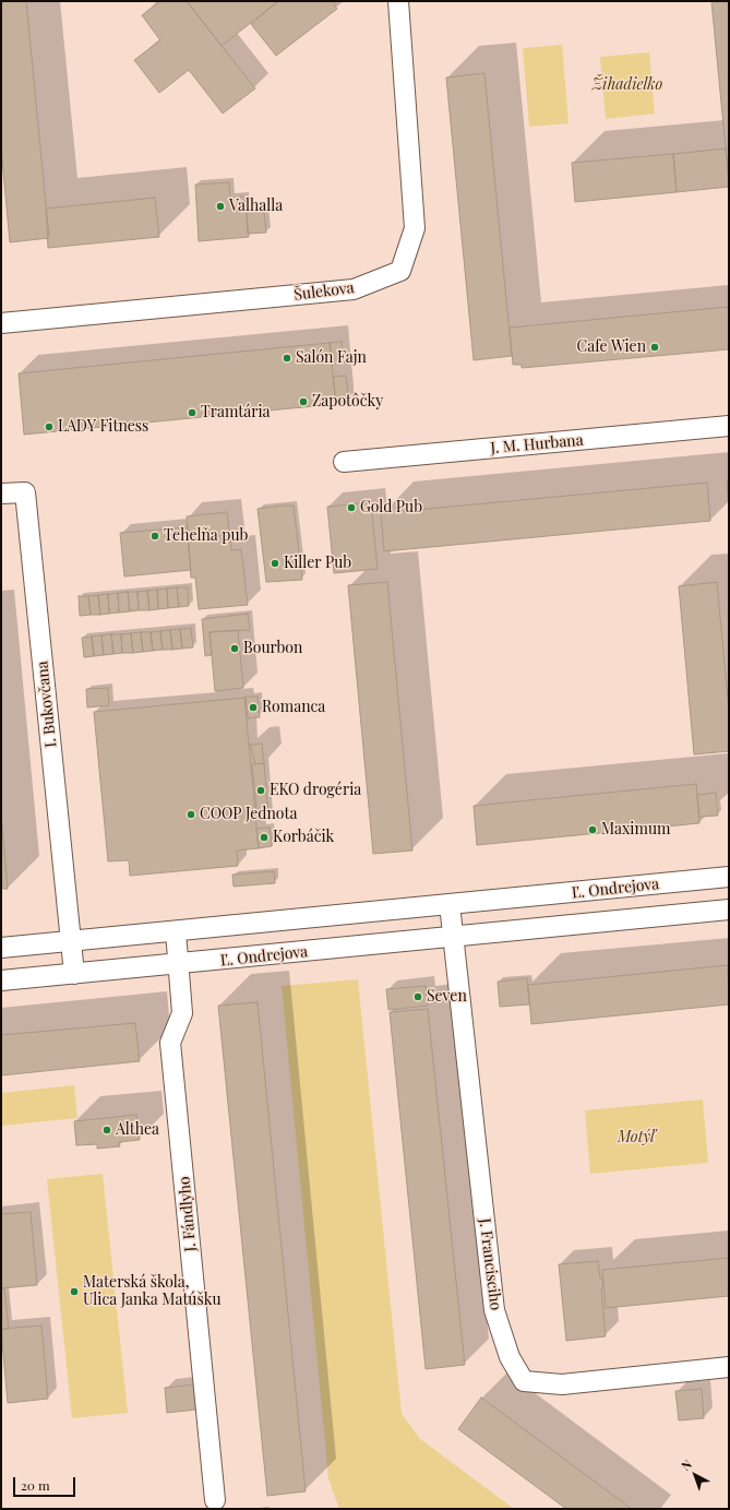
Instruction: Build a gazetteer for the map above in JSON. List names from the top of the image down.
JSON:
{
  "streets": {
    "street": [
      "Šulekova",
      "J. M. Hurbana",
      "I. Bukovčana",
      "Ľ. Ondrejova",
      "J. Fándlyho",
      "J. Francisciho"
    ]
  },
  "crossings": [
    ["I. Bukovčana", "Ľ. Ondrejova"],
    ["Ľ. Ondrejova", "J. Fándlyho"],
    ["Ľ. Ondrejova", "J. Francisciho"]
  ],
  "parks": ["Žihadielko", "Motýľ"],
  "places": [
    "Valhalla",
    "Cafe Wien",
    "Salón Fajn",
    "Zapotôčky",
    "Tramtária",
    "LADY Fitness",
    "Gold Pub",
    "Tehelňa pub",
    "Killer Pub",
    "Bourbon",
    "Romanca",
    "EKO drogéria",
    "COOP Jednota",
    "Maximum",
    "Korbáčik",
    "Seven",
    "Althea",
    "Materská škola, Ulica Janka Matúšku"
  ],
  "scale_bar": "20 m",
  "north": "top left"
}
